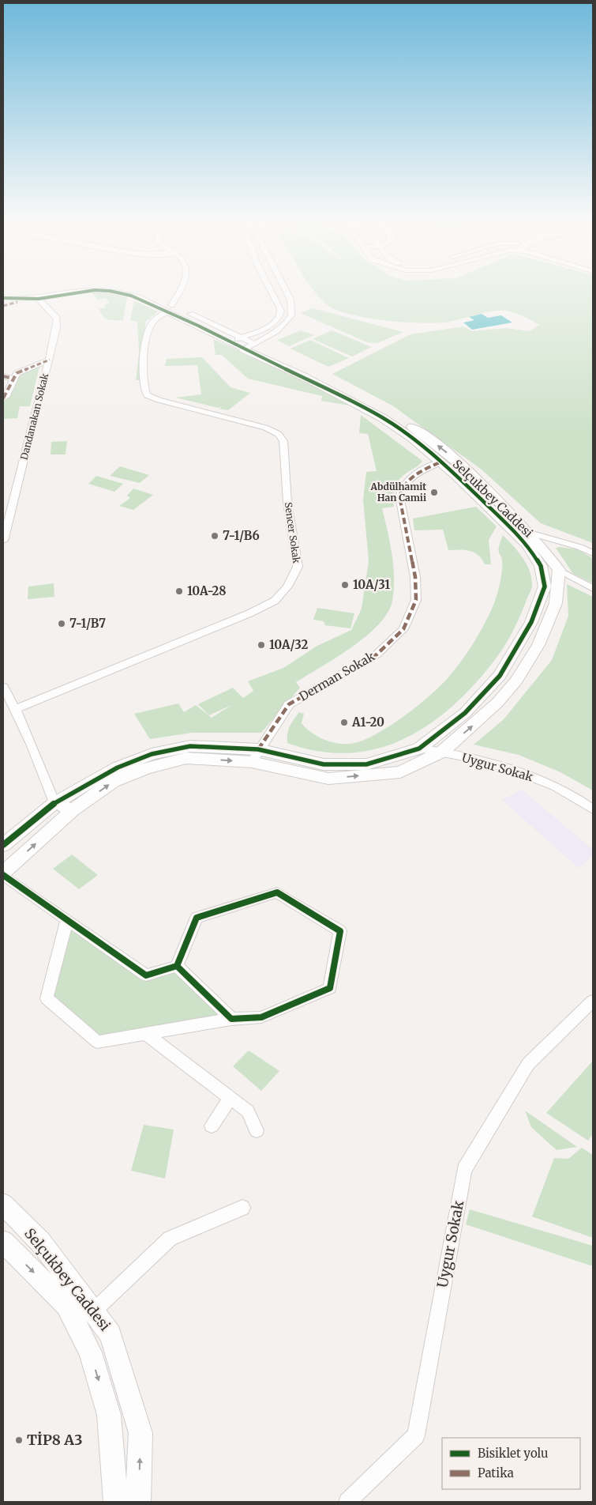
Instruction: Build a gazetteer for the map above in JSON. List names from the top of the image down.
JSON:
{
  "streets": {
    "street": [
      "Dandanakan Sokak",
      "Selçukbey Caddesi",
      "Sencer Sokak",
      "Derman Sokak",
      "Uygur Sokak"
    ]
  },
  "crossings": [
    ["Dandanakan Sokak", "Selçukbey Caddesi"],
    ["Selçukbey Caddesi", "Sencer Sokak"],
    ["Selçukbey Caddesi", "Derman Sokak"],
    ["Selçukbey Caddesi", "Uygur Sokak"]
  ],
  "places": [
    "Abdülhamit Han Camii",
    "7-1/B6",
    "10A/31",
    "10A-28",
    "7-1/B7",
    "10A/32",
    "A1-20",
    "TİP8 A3"
  ],
  "legend": ["Bisiklet yolu", "Patika"]
}
